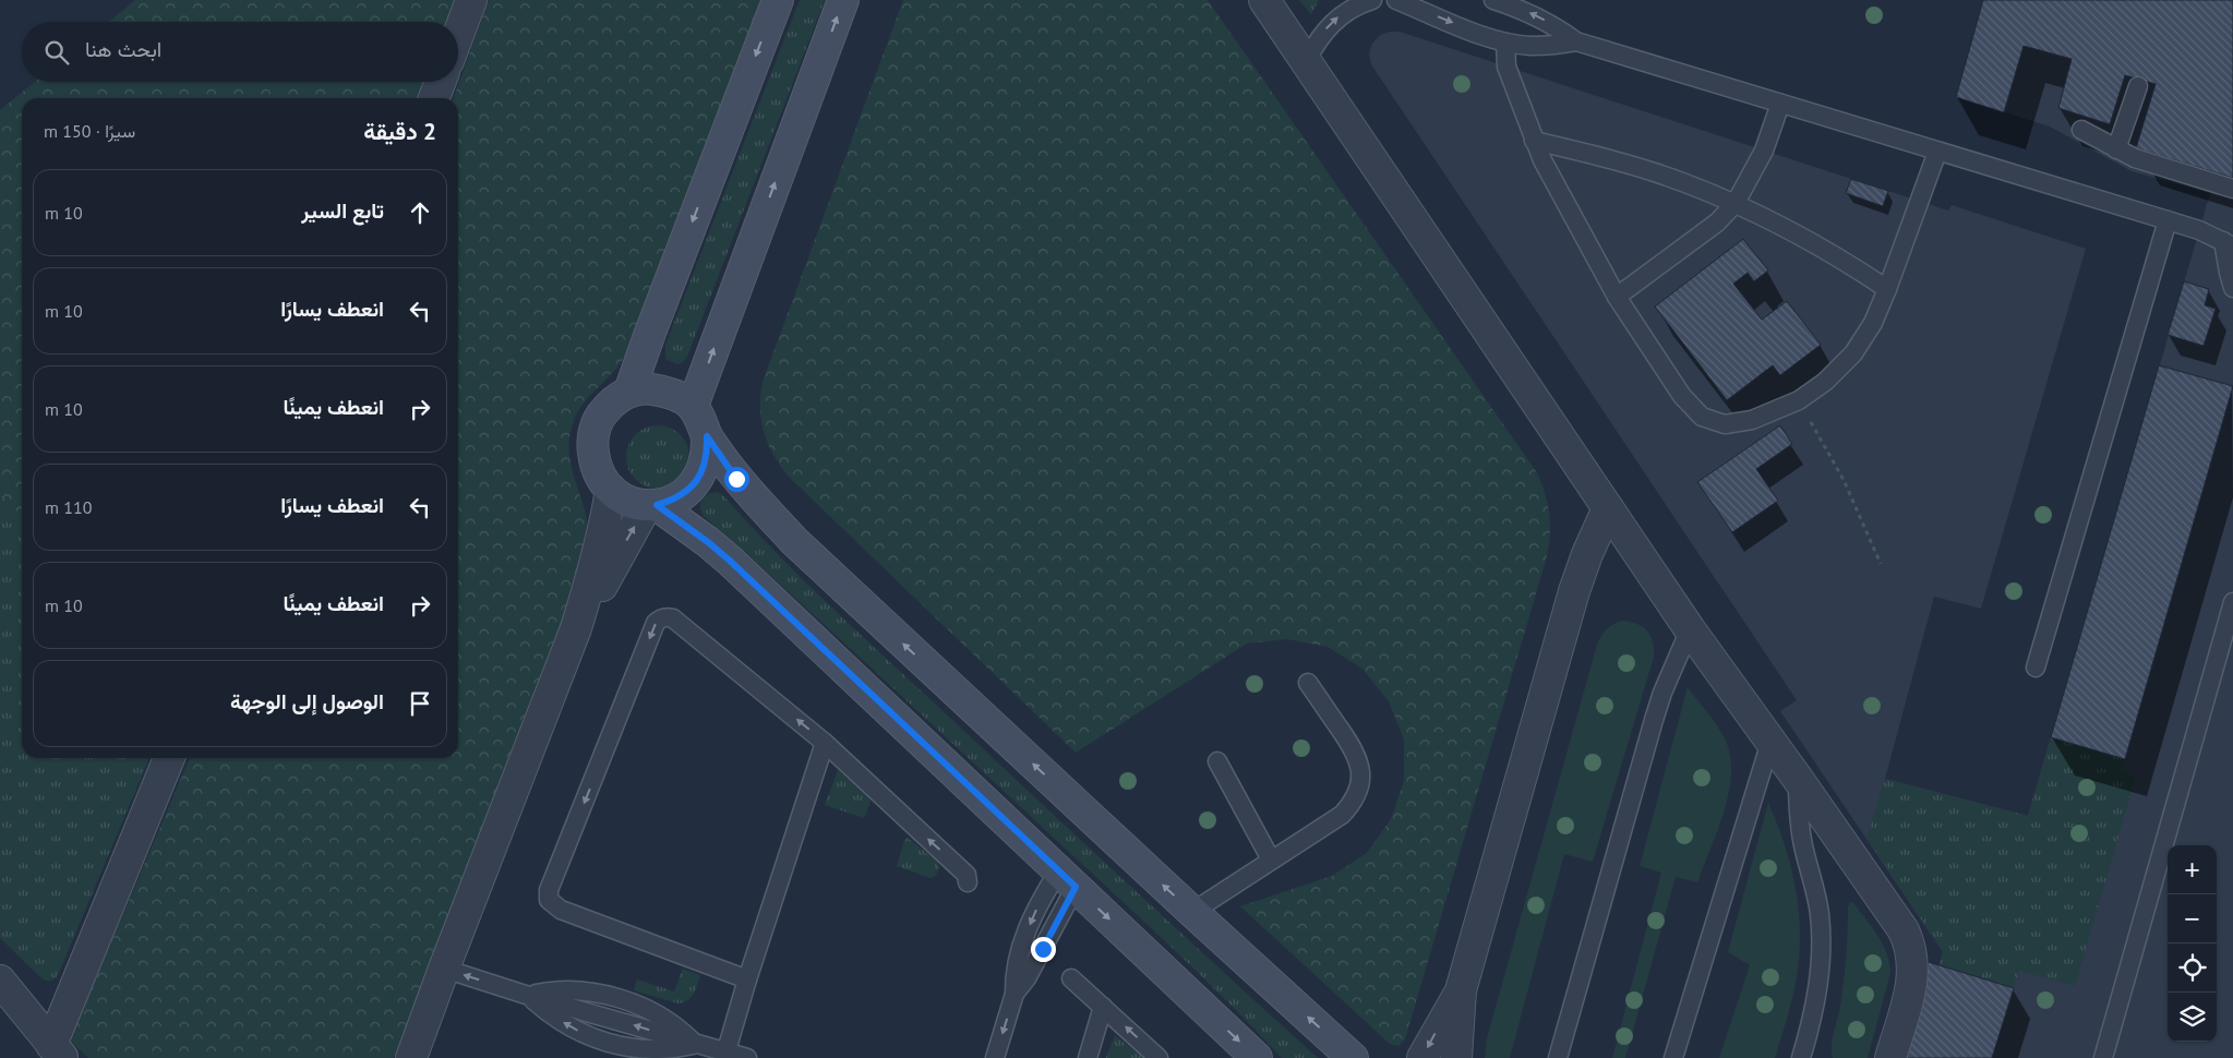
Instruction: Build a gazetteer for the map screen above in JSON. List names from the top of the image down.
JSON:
{
  "page": {
    "search": "ابحث هنا",
    "heading": ["2 دقيقة", "سيرًا · 150 m"],
    "list": [
      ["تابع السير", "10 m"],
      ["انعطف يسارًا", "10 m"],
      ["انعطف يمينًا", "10 m"],
      ["انعطف يسارًا", "110 m"],
      ["انعطف يمينًا", "10 m"],
      "الوصول إلى الوجهة"
    ],
    "map_buttons": ["+", "−"]
  }
}
